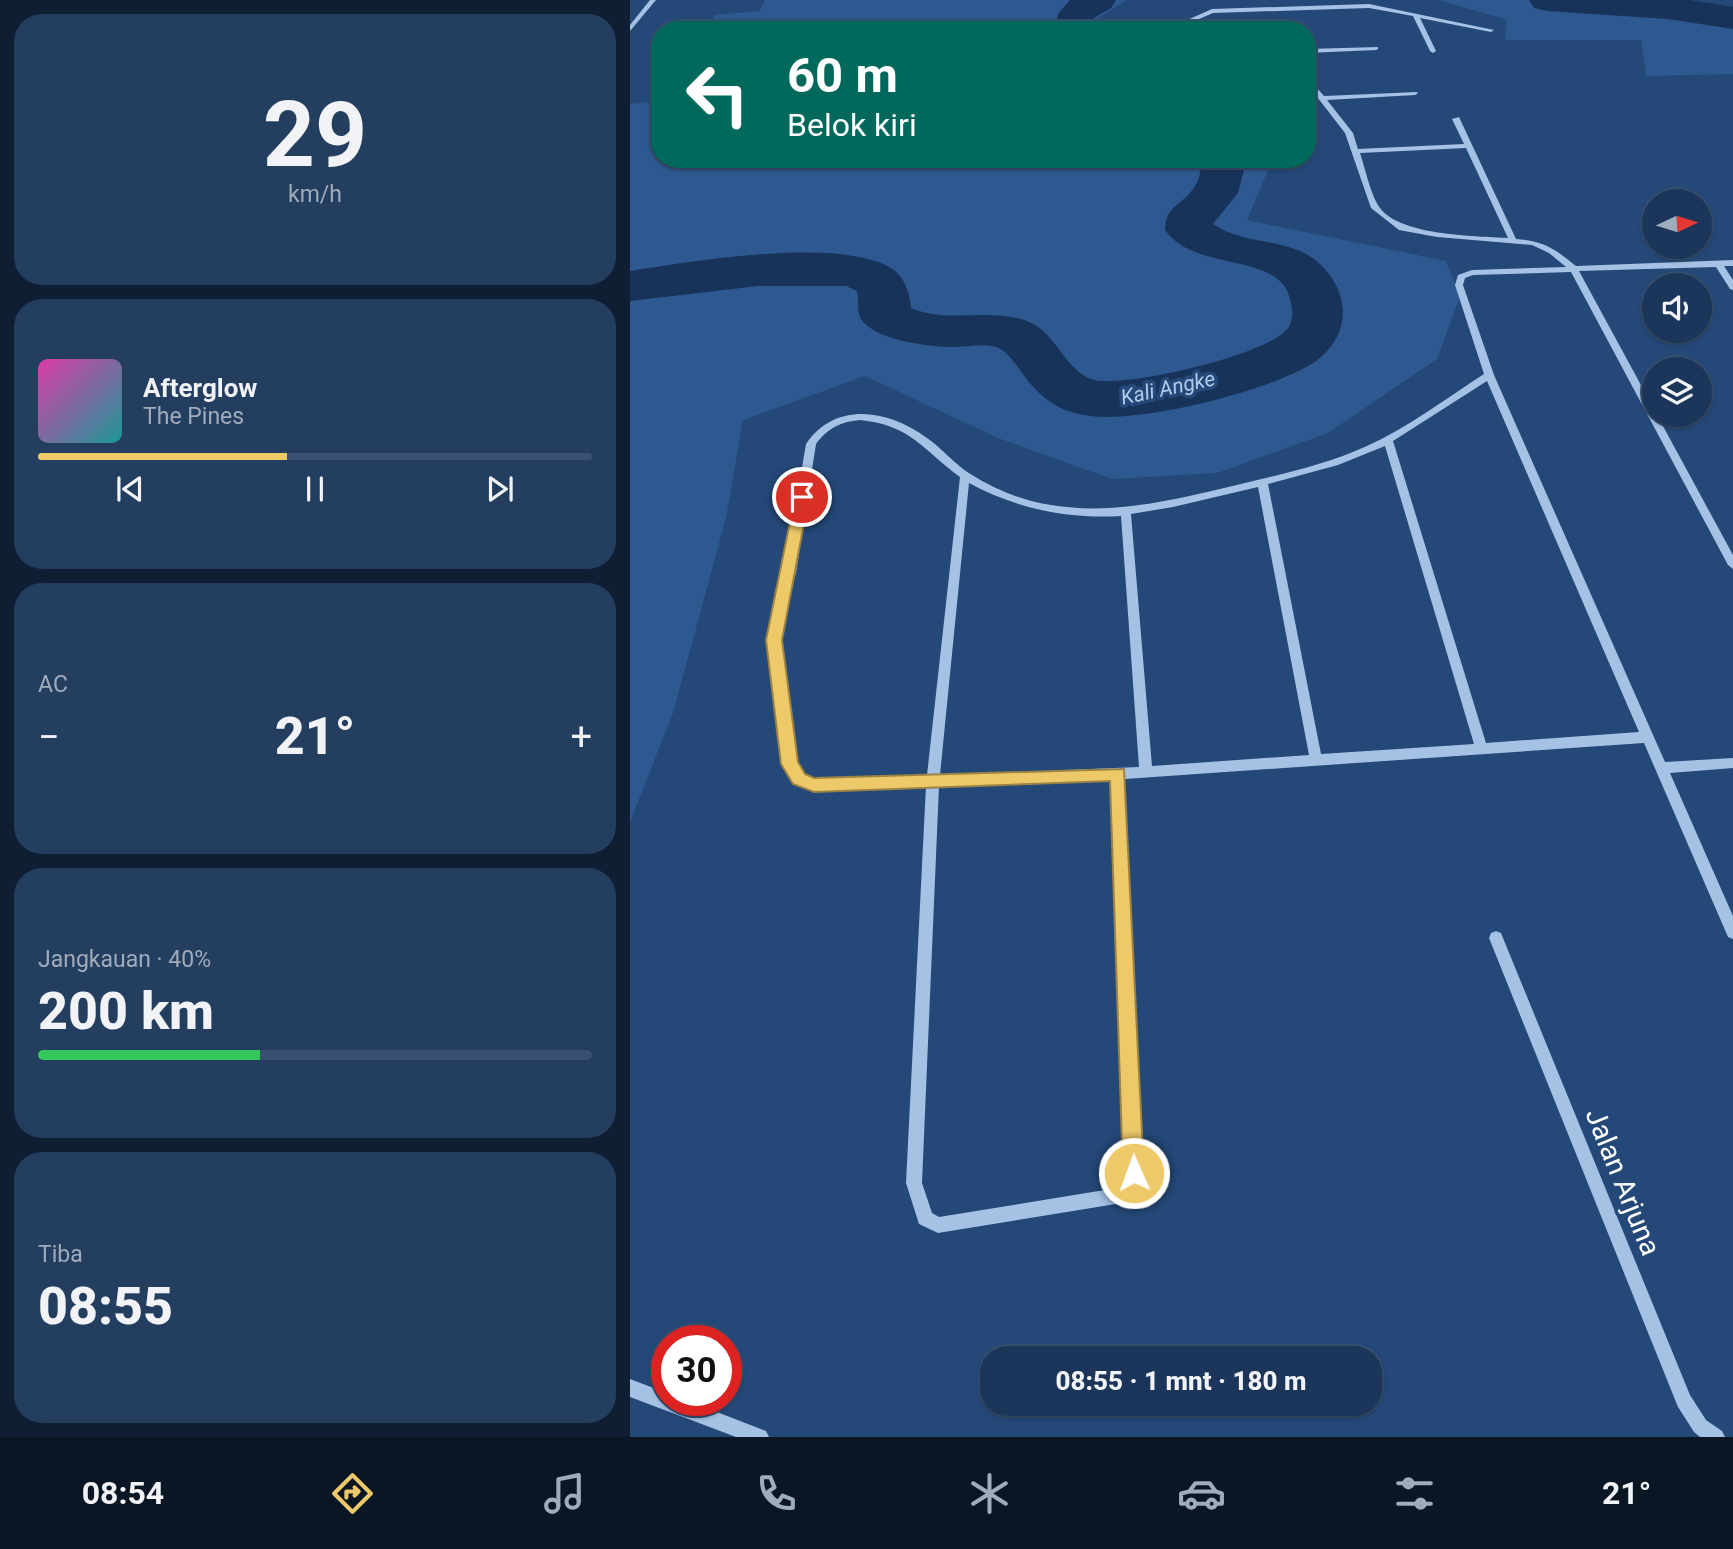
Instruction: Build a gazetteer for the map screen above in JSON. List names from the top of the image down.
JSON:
{
  "streets": {
    "street": ["Jalan Arjuna"]
  },
  "water": ["Kali Angke"],
  "north": "right",
  "page": {
    "tile": [
      ["29", "km/h"],
      "AC",
      ["Jangkauan · 40%", "200 km"],
      ["Tiba", "08:55"]
    ],
    "turn": ["60 m", "Belok kiri"],
    "song": ["Afterglow", "The Pines"],
    "heat": ["−", "21°", "+"],
    "limit": "30",
    "trip": "08:55 · 1 mnt · 180 m",
    "tabs": ["08:54", "21°"]
  }
}
